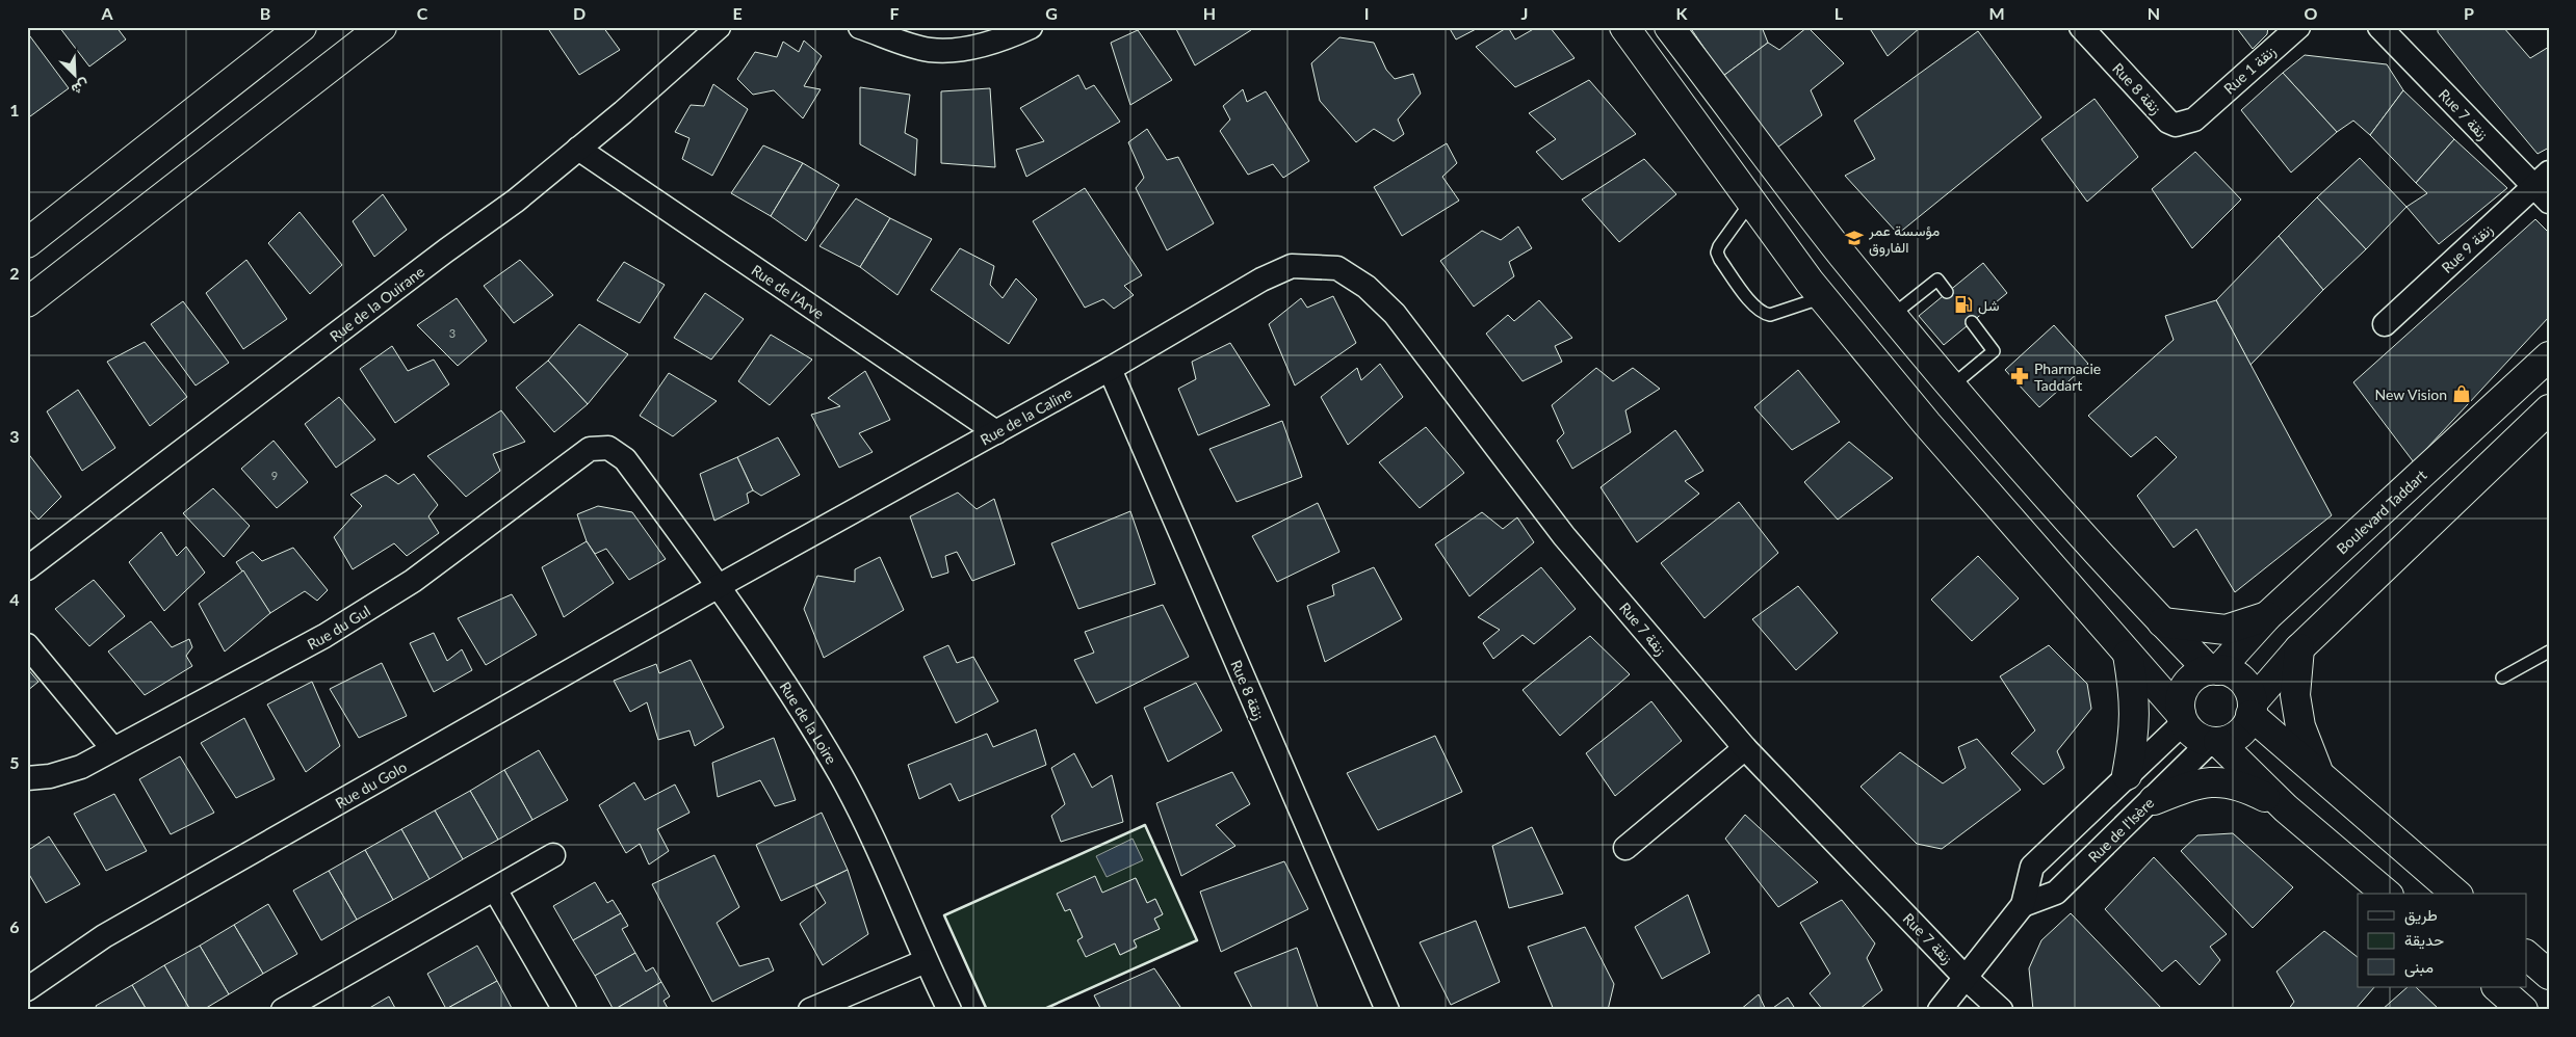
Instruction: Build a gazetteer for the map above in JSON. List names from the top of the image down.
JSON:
{
  "streets": {
    "main road": ["Boulevard Taddart"],
    "street": [
      "Rue 1 زنقة",
      "Rue 8 زنقة",
      "Rue 7 زنقة",
      "Rue 9 زنقة",
      "Rue de l'Arve",
      "Rue de la Ouirane",
      "Rue de la Caline",
      "Rue du Gul",
      "Rue de la Loire",
      "Rue du Golo",
      "Rue de l'Isère"
    ]
  },
  "crossings": [
    ["Rue 1 زنقة", "Rue 8 زنقة"],
    ["Rue 8 زنقة", "Rue de la Caline"],
    ["Rue 7 زنقة", "Rue 9 زنقة"],
    ["Rue 7 زنقة", "Rue de la Caline"],
    ["Rue de l'Arve", "Rue de la Ouirane"],
    ["Rue de l'Arve", "Rue de la Caline"],
    ["Rue de la Caline", "Rue de la Loire"],
    ["Rue de la Caline", "Rue du Golo"],
    ["Boulevard Taddart", "Rue de l'Isère"],
    ["Rue du Gul", "Rue de la Loire"],
    ["Rue de la Loire", "Rue du Golo"]
  ],
  "places": {
    "school or university": ["مؤسسة عمر الفاروق"],
    "fuel station": ["شل"],
    "pharmacy": ["Pharmacie Taddart"],
    "shop": ["New Vision"]
  },
  "house_numbers": ["3", "9"],
  "legend": ["طريق", "حديقة", "مبنى"],
  "north": "bottom right",
  "grid": {
    "columns": [
      "A",
      "B",
      "C",
      "D",
      "E",
      "F",
      "G",
      "H",
      "I",
      "J",
      "K",
      "L",
      "M",
      "N",
      "O",
      "P"
    ],
    "rows": [
      "1",
      "2",
      "3",
      "4",
      "5",
      "6"
    ]
  }
}
